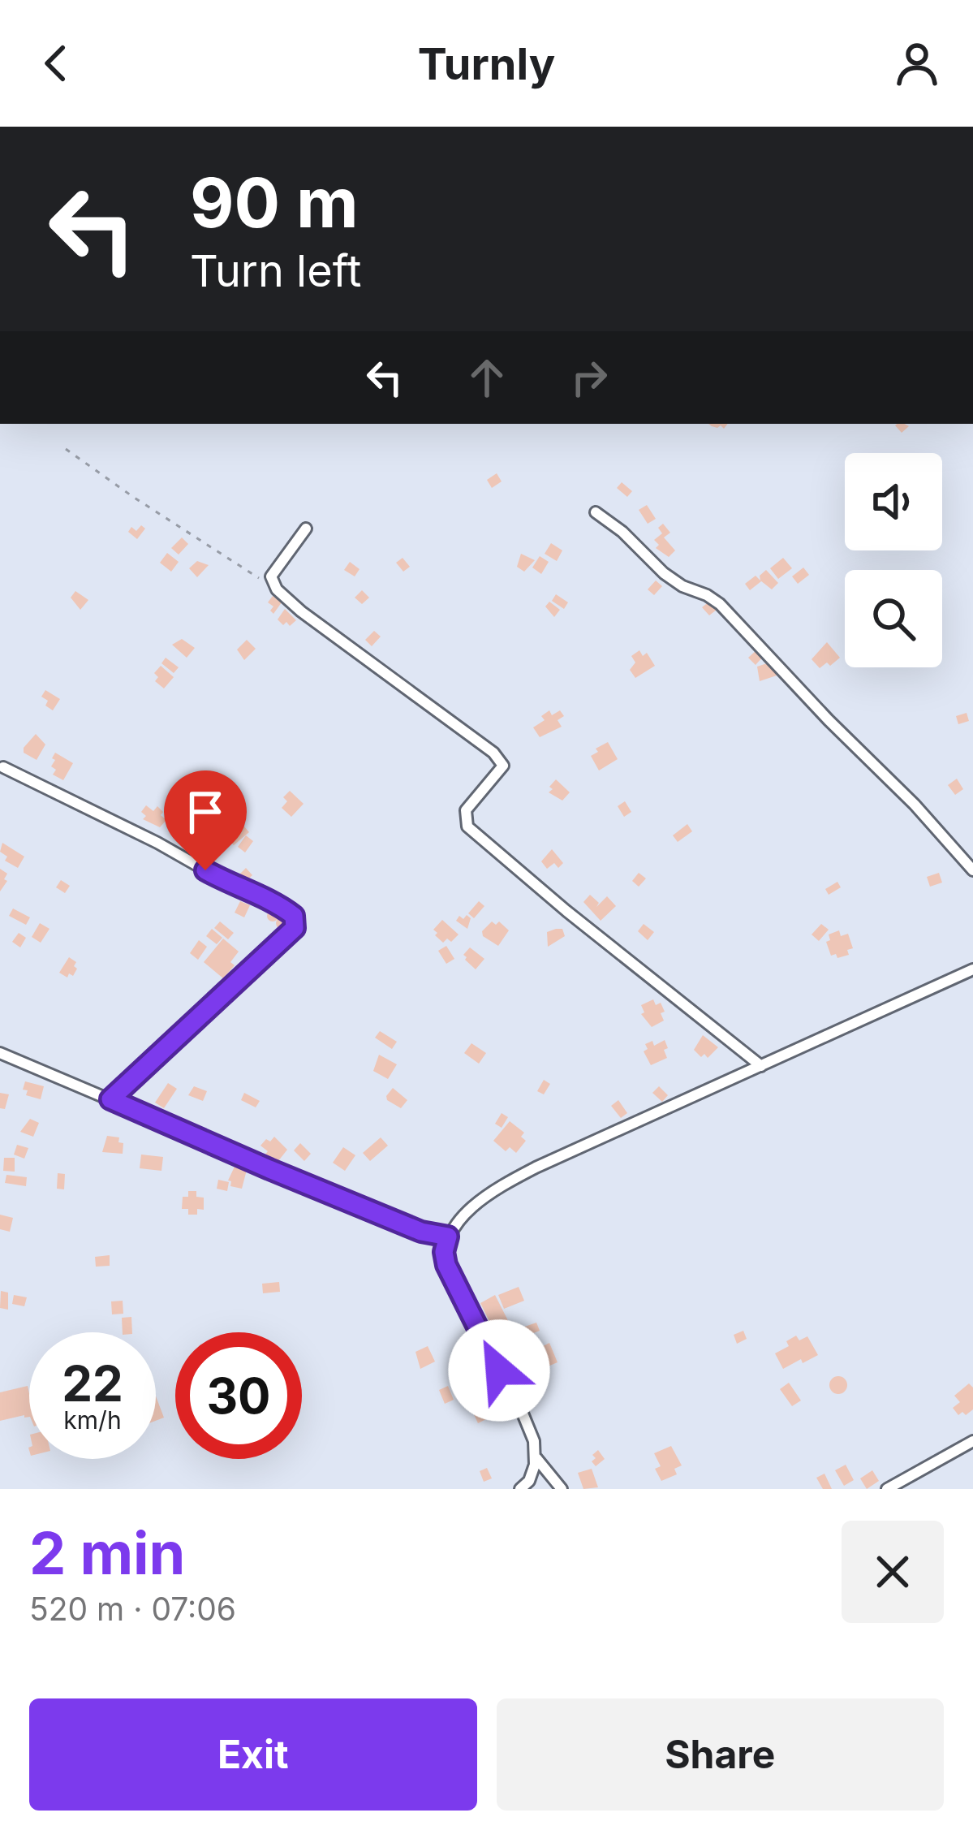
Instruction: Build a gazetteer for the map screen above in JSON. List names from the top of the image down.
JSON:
{
  "page": {
    "header": "Turnly",
    "turn": ["90 m", "Turn left"],
    "speed": "22 km/h",
    "limit": "30",
    "heading": ["2 min", "520 m · 07:06"],
    "buttons": ["Exit", "Share"]
  }
}
